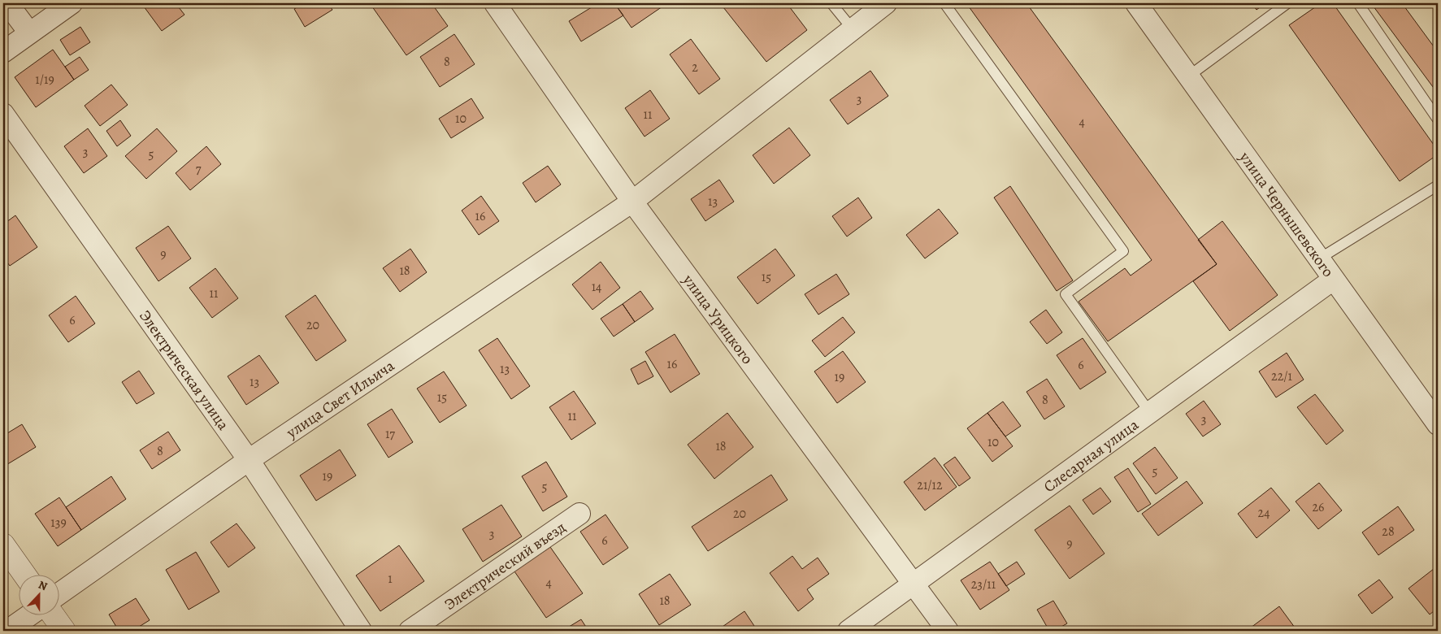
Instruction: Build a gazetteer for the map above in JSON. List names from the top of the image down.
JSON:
{
  "streets": {
    "street": [
      "улица Чернышевского",
      "улица Урицкого",
      "Электрическая улица",
      "улица Свет Ильича",
      "Слесарная улица",
      "Электрический въезд"
    ]
  },
  "crossings": [
    ["улица Чернышевского", "Слесарная улица"],
    ["улица Урицкого", "улица Свет Ильича"],
    ["улица Урицкого", "Слесарная улица"],
    ["Электрическая улица", "улица Свет Ильича"]
  ],
  "house_numbers": [
    "8",
    "2",
    "1/19",
    "3",
    "11",
    "10",
    "4",
    "3",
    "5",
    "7",
    "13",
    "16",
    "9",
    "18",
    "15",
    "14",
    "11",
    "6",
    "20",
    "16",
    "6",
    "13",
    "22/1",
    "19",
    "13",
    "15",
    "8",
    "11",
    "3",
    "17",
    "10",
    "18",
    "8",
    "5",
    "19",
    "21/12",
    "5",
    "26",
    "24",
    "20",
    "139",
    "28",
    "3",
    "6",
    "9",
    "1",
    "4",
    "23/11",
    "18"
  ],
  "north": "top"
}
